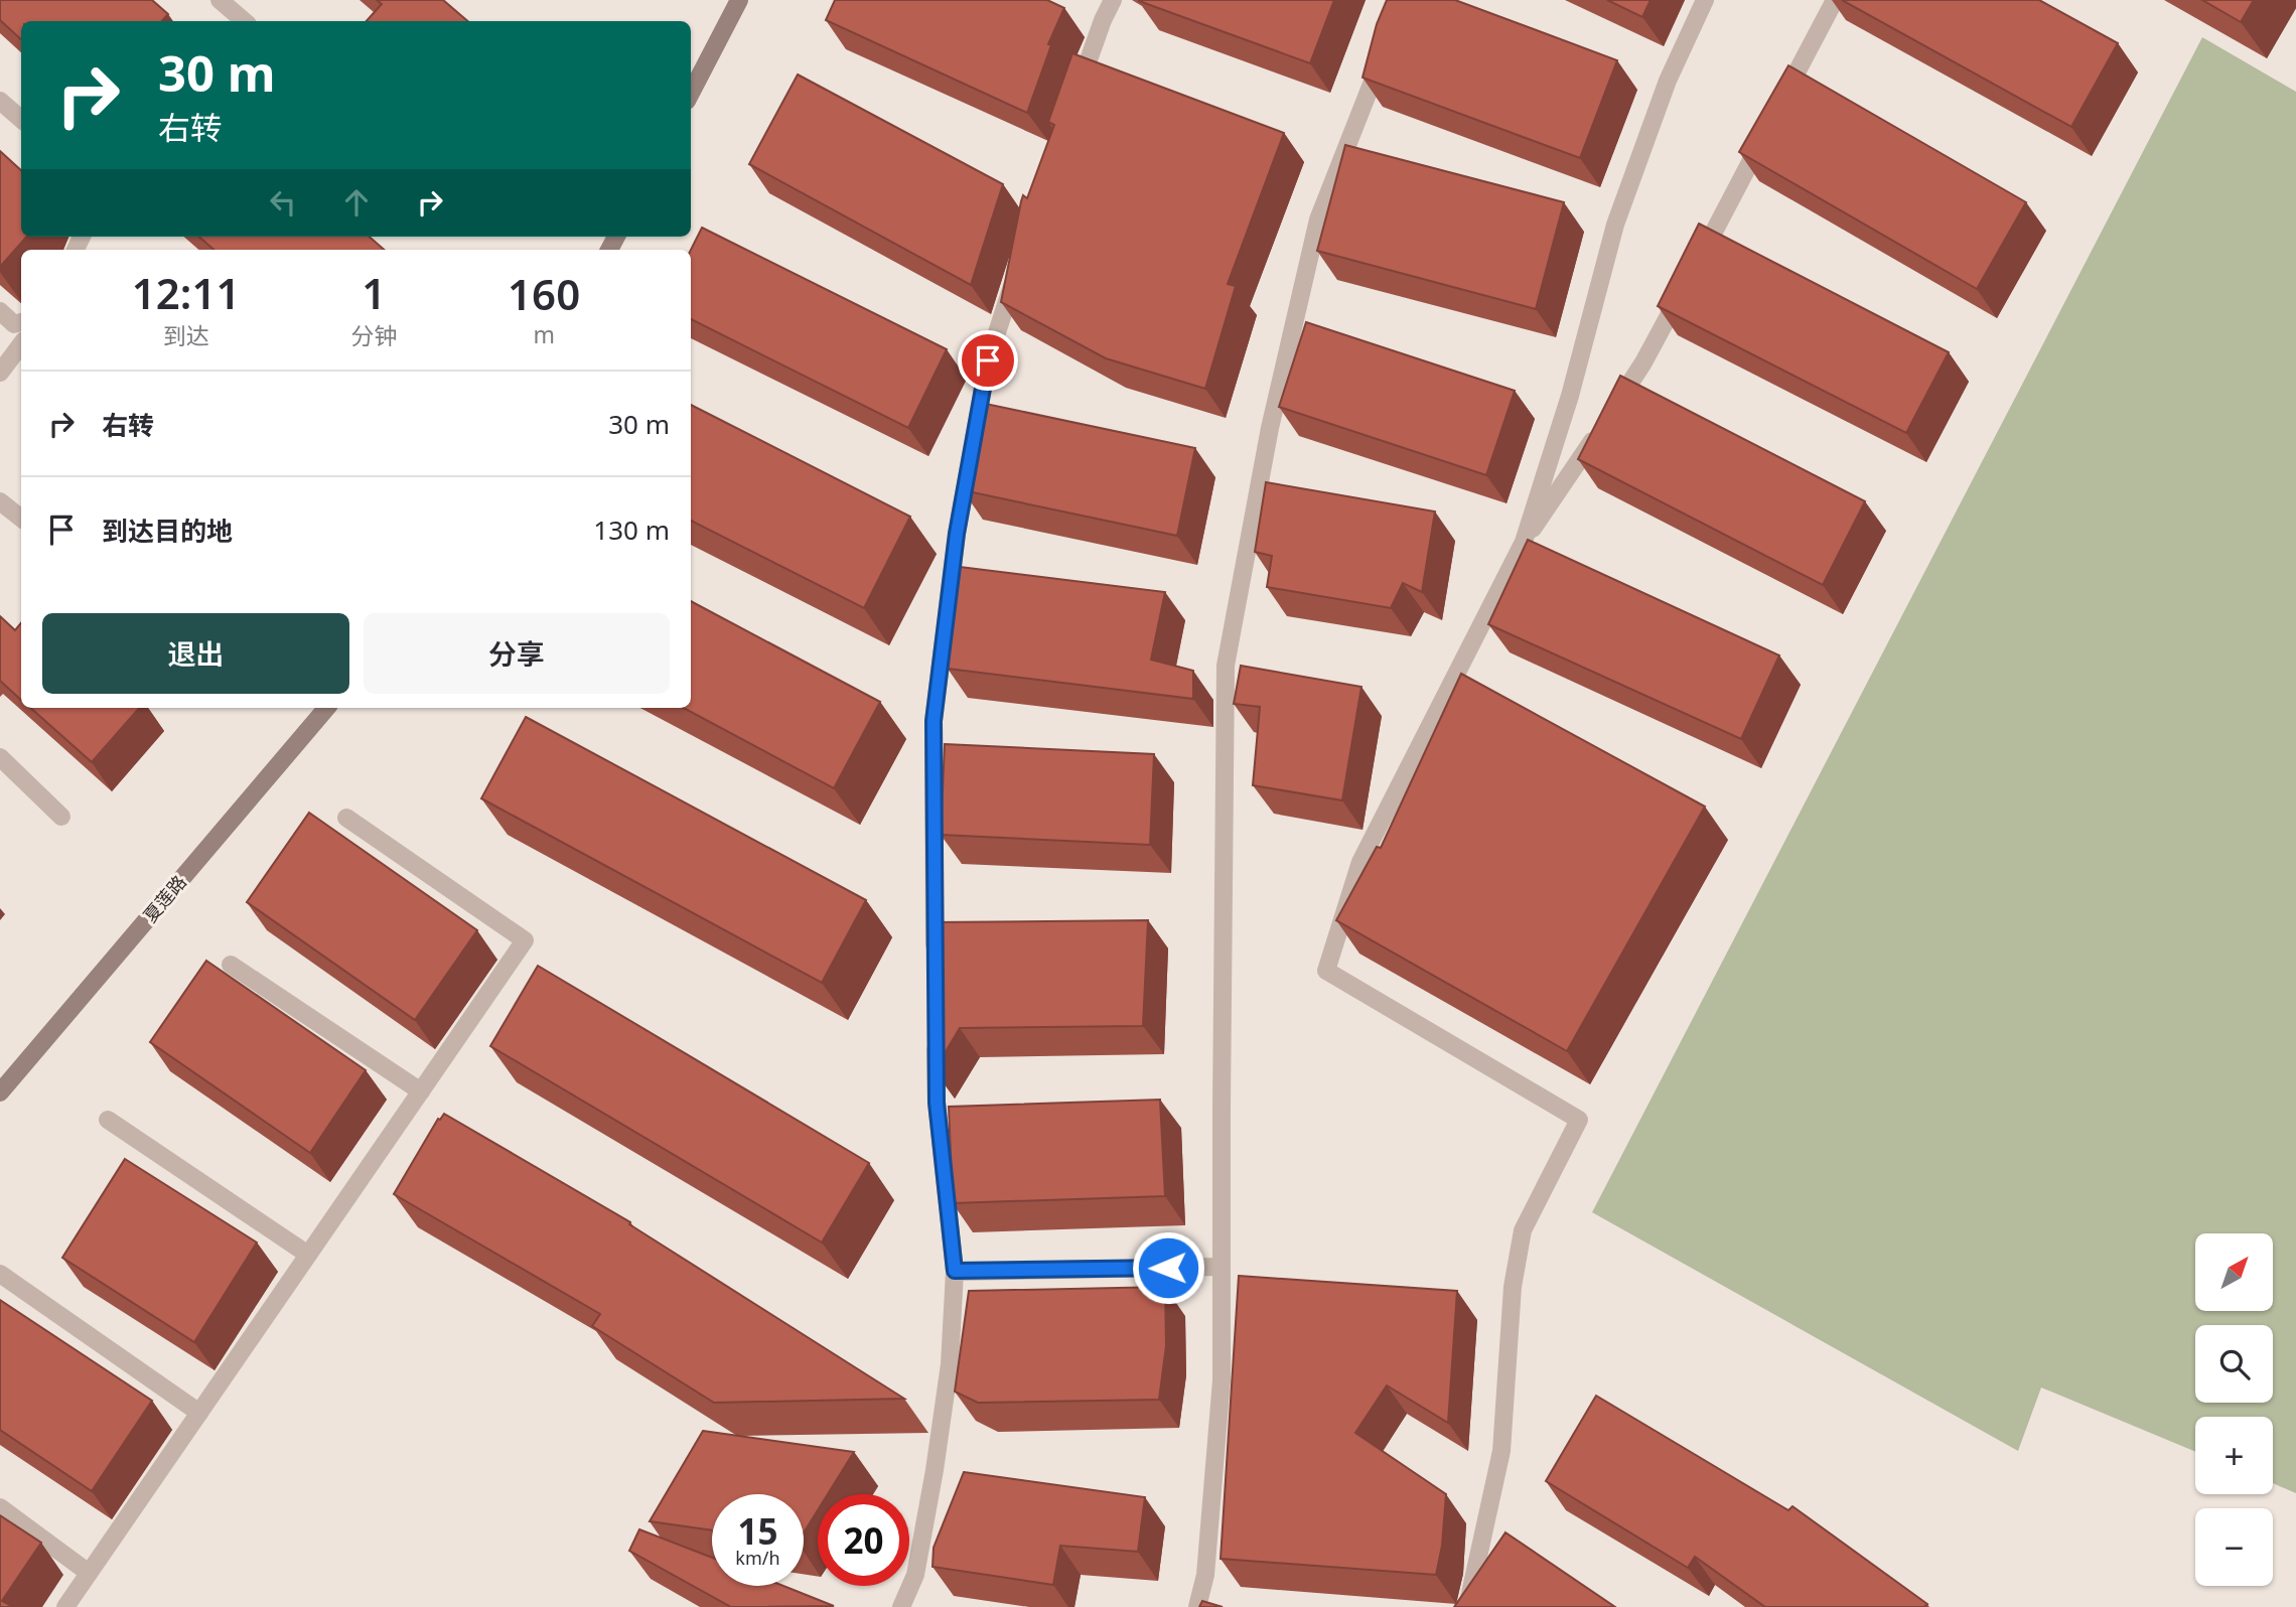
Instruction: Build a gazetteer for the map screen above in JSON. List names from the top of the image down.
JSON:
{
  "streets": {
    "street": ["夏莲路"]
  },
  "north": "top right",
  "page": {
    "turn": ["30 m", "右转"],
    "eta": [
      "12:11",
      "到达",
      "1",
      "分钟",
      "160",
      "m"
    ],
    "list": [
      {
        "name": "右转",
        "value": "30 m"
      },
      {
        "name": "到达目的地",
        "value": "130 m"
      }
    ],
    "buttons": ["退出", "分享"],
    "map_buttons": ["+", "−"],
    "speed": "15 km/h",
    "limit": "20"
  }
}
